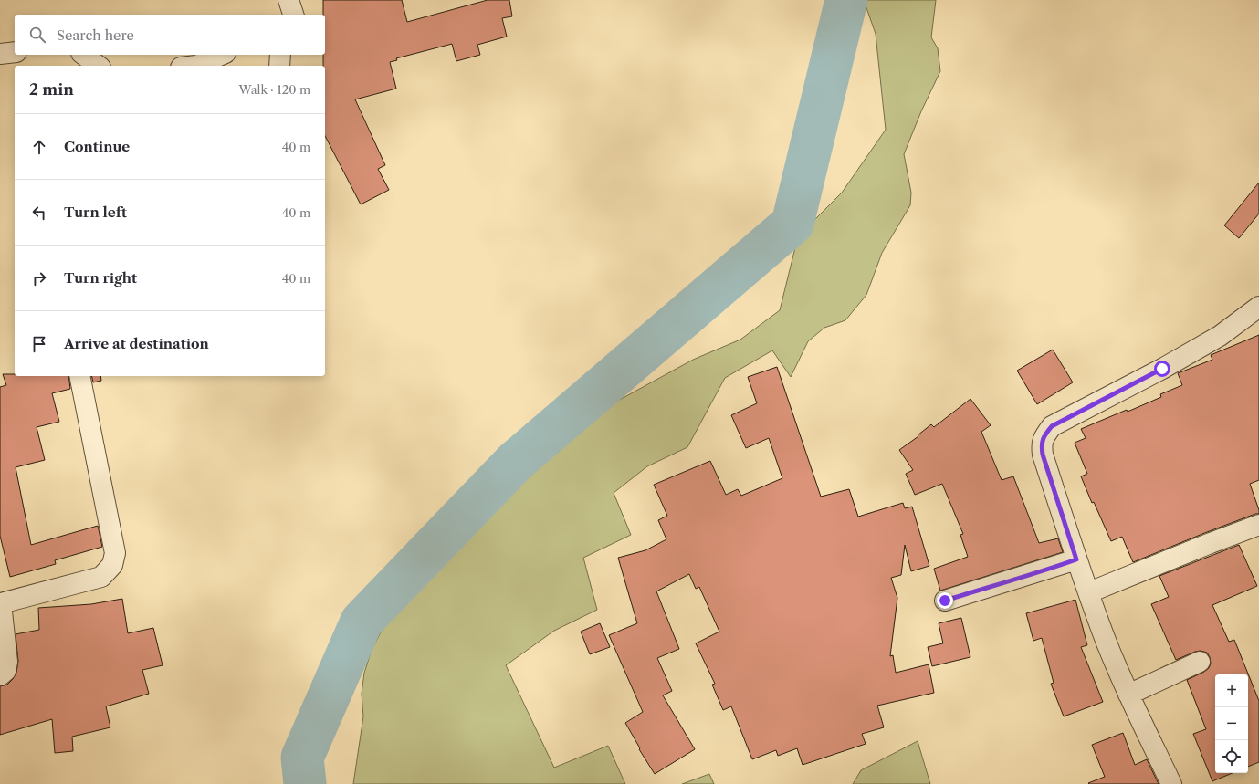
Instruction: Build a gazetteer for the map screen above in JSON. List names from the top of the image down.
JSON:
{
  "page": {
    "search": "Search here",
    "heading": ["2 min", "Walk · 120 m"],
    "list": [
      ["Continue", "40 m"],
      ["Turn left", "40 m"],
      ["Turn right", "40 m"],
      "Arrive at destination"
    ],
    "map_buttons": ["+", "−"]
  }
}
